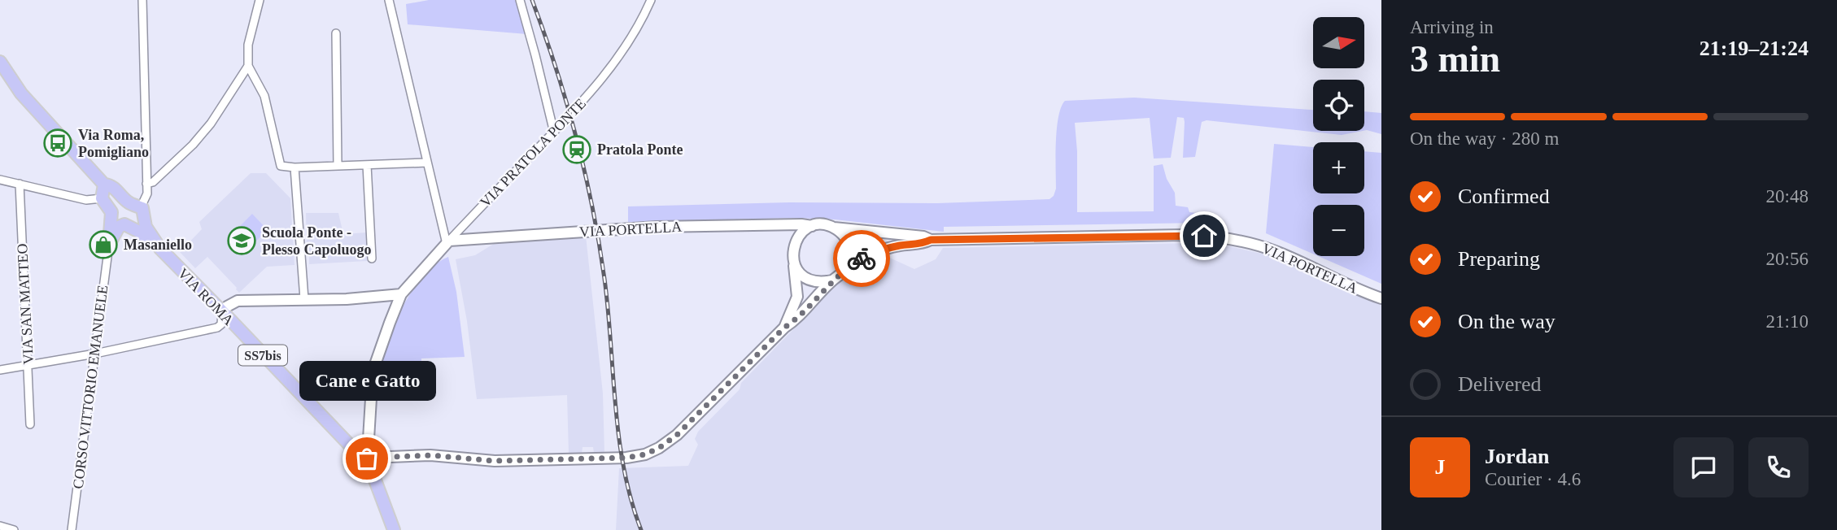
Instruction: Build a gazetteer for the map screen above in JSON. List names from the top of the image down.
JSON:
{
  "streets": {
    "main road": [
      "VIA PRATOLA PONTE",
      "VIA PORTELLA",
      "VIA ROMA",
      "SS7bis"
    ],
    "street": ["VIA SAN MATTEO", "CORSO VITTORIO EMANUELE"]
  },
  "crossings": [
    ["VIA PRATOLA PONTE", "VIA PORTELLA"],
    ["VIA PRATOLA PONTE", "VIA ROMA"],
    ["VIA PORTELLA", "VIA ROMA"],
    ["VIA ROMA", "SS7bis"],
    ["SS7bis", "CORSO VITTORIO EMANUELE"]
  ],
  "places": {
    "bus stop": ["Via Roma, Pomigliano"],
    "station": ["Pratola Ponte"],
    "school or university": ["Scuola Ponte - Plesso Capoluogo"],
    "shop": ["Masaniello"],
    "other": ["Cane e Gatto"]
  },
  "north": "right",
  "page": {
    "heading": ["3 min", "Arriving in", "21:19–21:24"],
    "panel": ["Jordan", "Courier · 4.6"],
    "map_buttons": ["+", "−"],
    "bar": "On the way · 280 m",
    "list": [
      ["Confirmed", "20:48"],
      ["Preparing", "20:56"],
      ["On the way", "21:10"],
      "Delivered"
    ],
    "bubble": "Cane e Gatto",
    "round": "J"
  }
}
